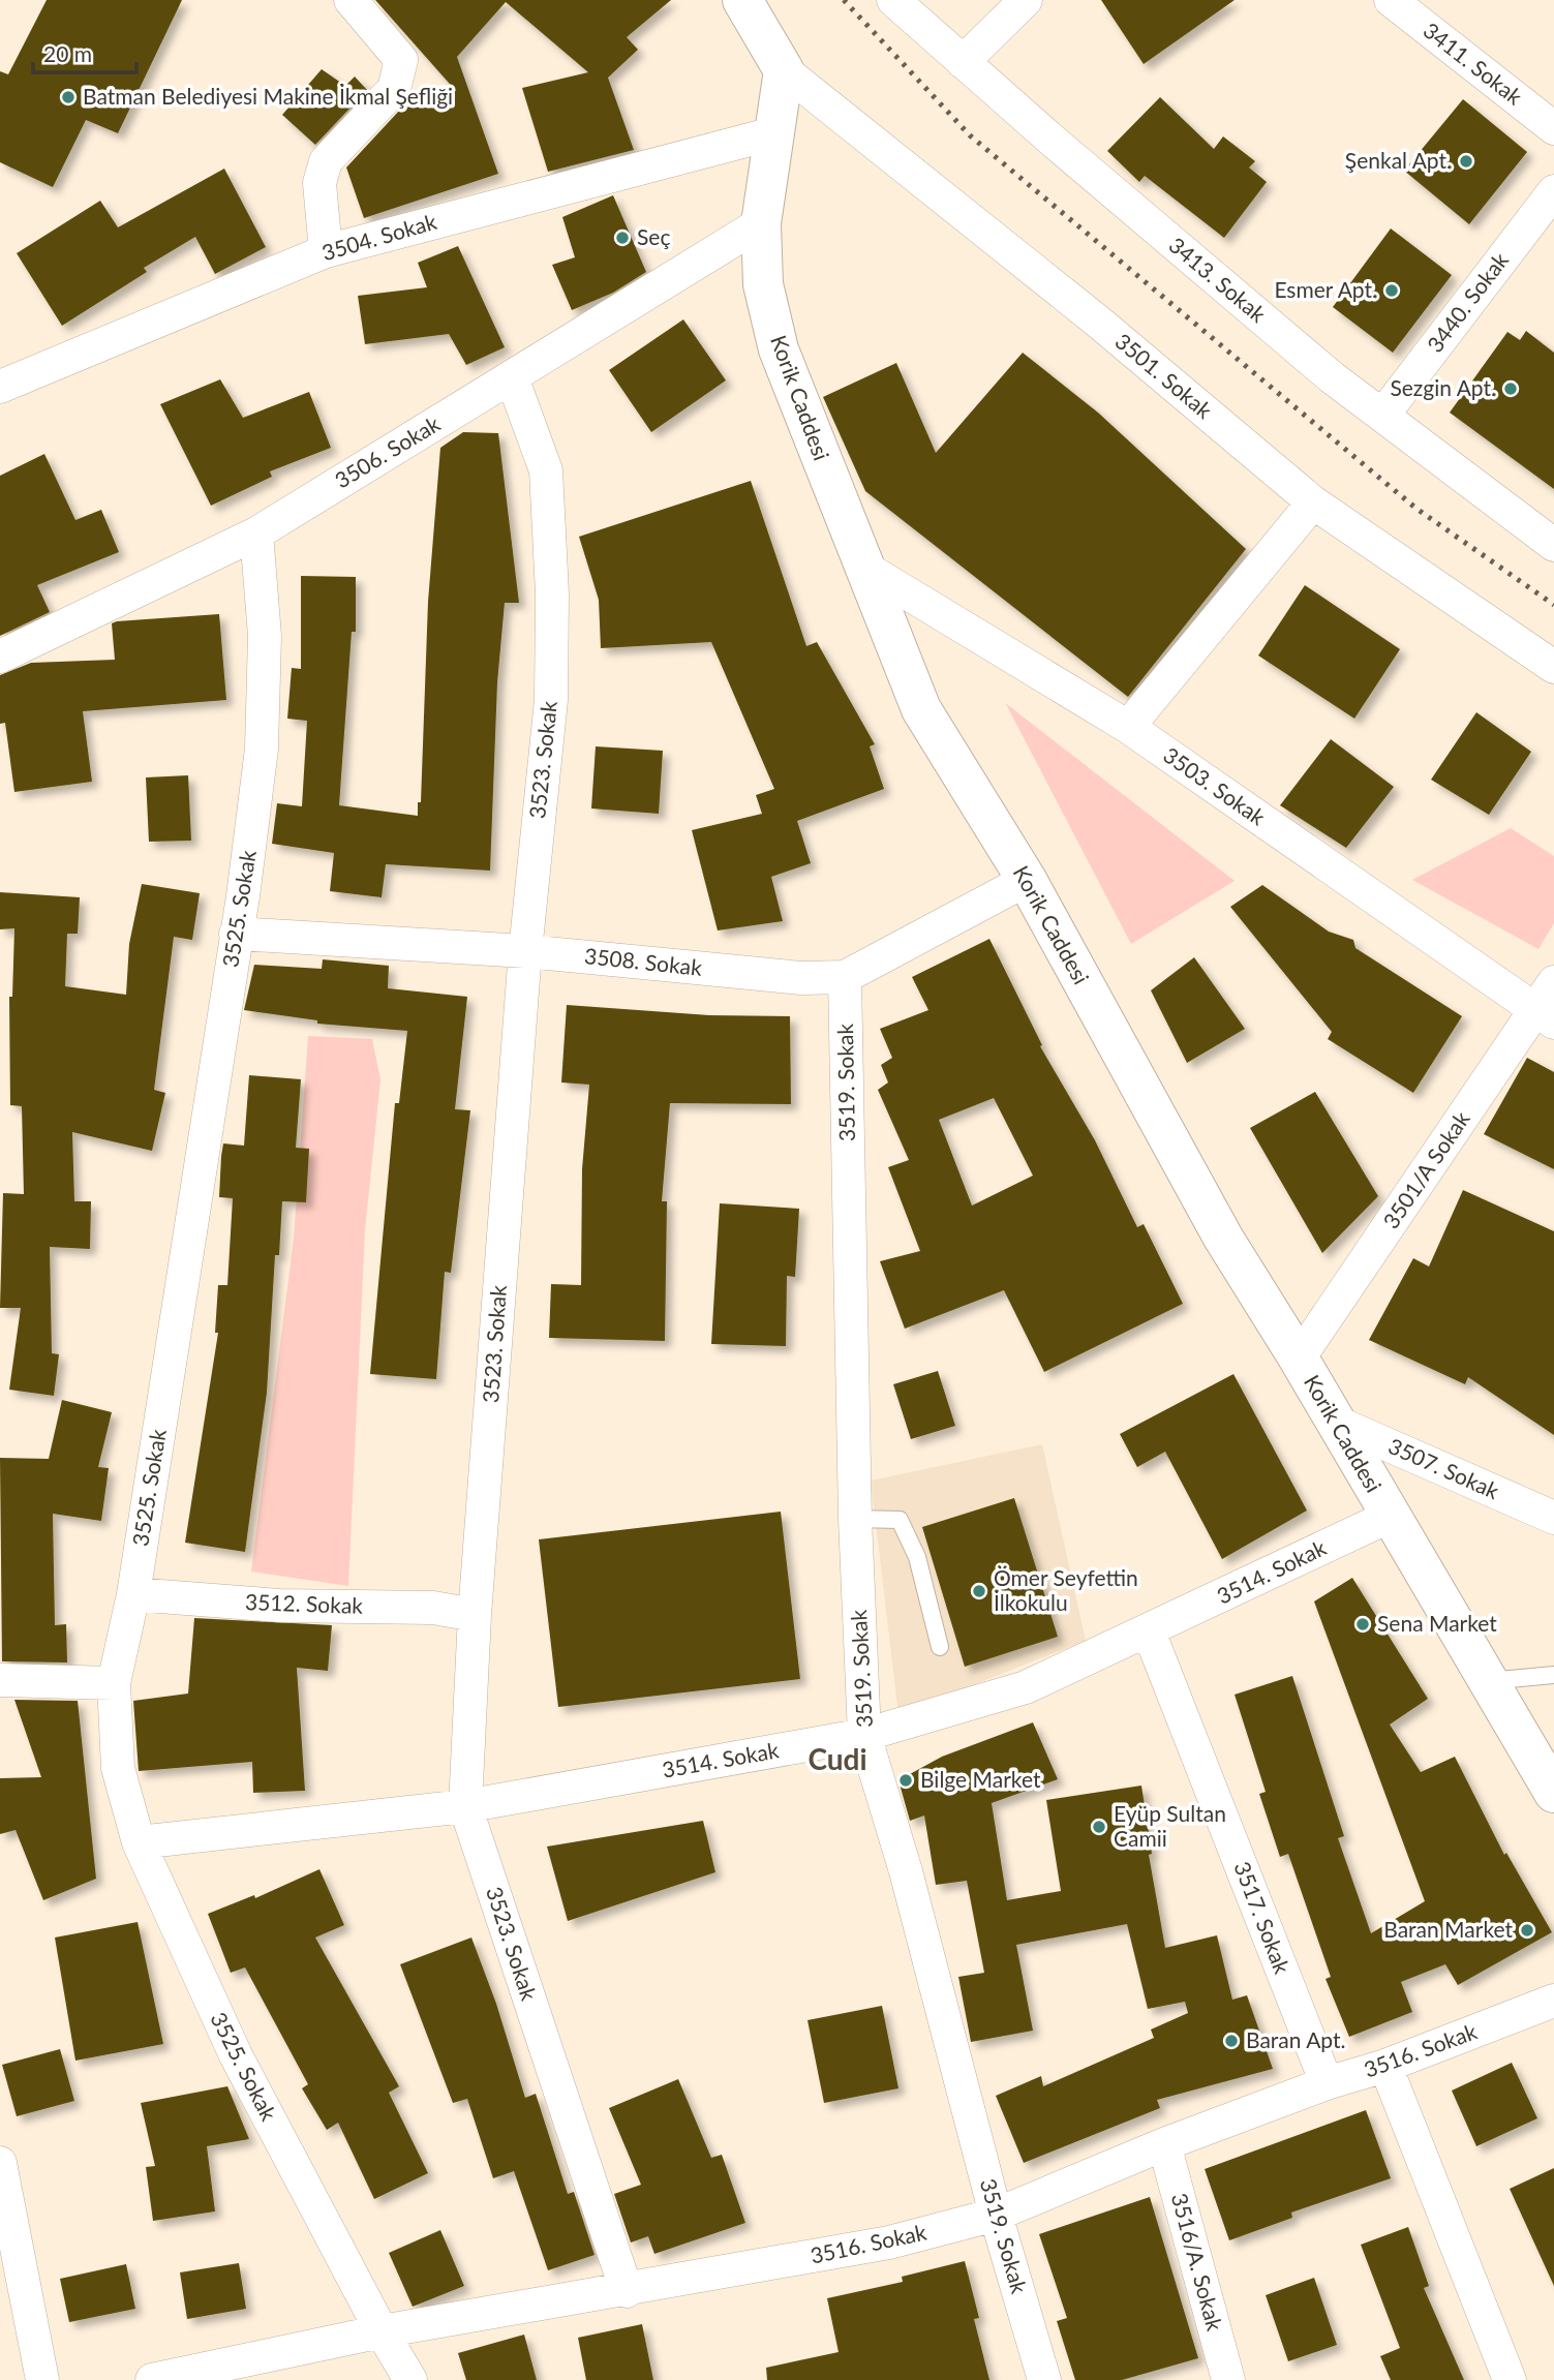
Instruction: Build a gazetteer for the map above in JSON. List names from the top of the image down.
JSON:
{
  "streets": {
    "main road": ["Korik Caddesi"],
    "street": [
      "3411. Sokak",
      "3504. Sokak",
      "3413. Sokak",
      "3440. Sokak",
      "3501. Sokak",
      "3506. Sokak",
      "3523. Sokak",
      "3503. Sokak",
      "3525. Sokak",
      "3508. Sokak",
      "3519. Sokak",
      "3501/A Sokak",
      "3507. Sokak",
      "3514. Sokak",
      "3512. Sokak",
      "3517. Sokak",
      "3516. Sokak",
      "3516/A. Sokak"
    ]
  },
  "crossings": [
    ["3504. Sokak", "Korik Caddesi"],
    ["3413. Sokak", "3440. Sokak"],
    ["3501. Sokak", "Korik Caddesi"],
    ["Korik Caddesi", "3506. Sokak"],
    ["Korik Caddesi", "3503. Sokak"],
    ["Korik Caddesi", "3508. Sokak"],
    ["Korik Caddesi", "3501/A Sokak"],
    ["Korik Caddesi", "3507. Sokak"],
    ["Korik Caddesi", "3514. Sokak"],
    ["3506. Sokak", "3523. Sokak"],
    ["3506. Sokak", "3525. Sokak"],
    ["3523. Sokak", "3508. Sokak"],
    ["3523. Sokak", "3514. Sokak"],
    ["3523. Sokak", "3512. Sokak"],
    ["3523. Sokak", "3516. Sokak"],
    ["3503. Sokak", "3501/A Sokak"],
    ["3525. Sokak", "3508. Sokak"],
    ["3525. Sokak", "3514. Sokak"],
    ["3525. Sokak", "3512. Sokak"],
    ["3525. Sokak", "3516. Sokak"],
    ["3508. Sokak", "3519. Sokak"],
    ["3519. Sokak", "3514. Sokak"],
    ["3519. Sokak", "3516. Sokak"],
    ["3514. Sokak", "3517. Sokak"],
    ["3517. Sokak", "3516. Sokak"],
    ["3516. Sokak", "3516/A. Sokak"]
  ],
  "districts": ["Cudi"],
  "places": [
    "Batman Belediyesi Makine İkmal Şefliği",
    "Şenkal Apt.",
    "Seç",
    "Esmer Apt.",
    "Sezgin Apt.",
    "Ömer Seyfettin İlkokulu",
    "Sena Market",
    "Bilge Market",
    "Eyüp Sultan Camii",
    "Baran Market",
    "Baran Apt."
  ],
  "scale_bar": "20 m"
}
